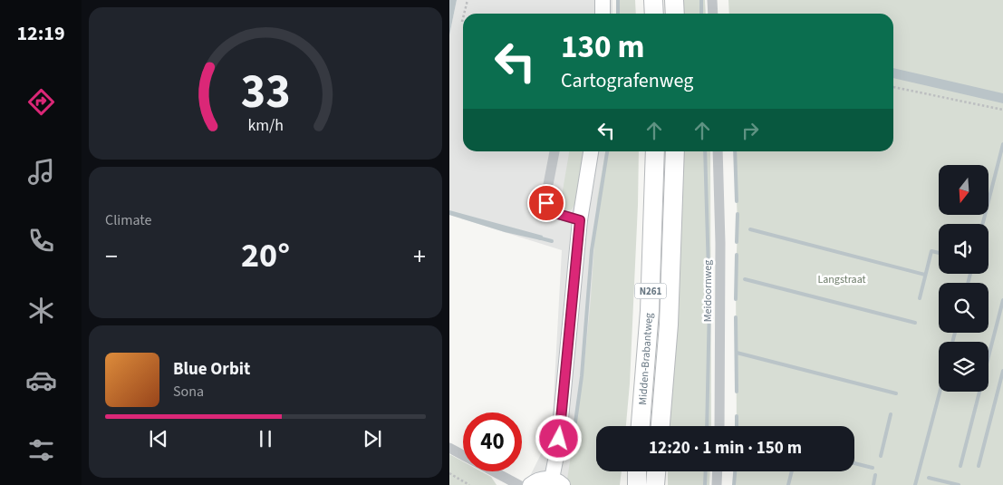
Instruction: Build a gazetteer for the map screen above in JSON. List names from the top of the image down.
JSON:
{
  "streets": {
    "highway": ["N261", "Midden-Brabantweg"],
    "street": ["Meidoornweg"]
  },
  "parks": ["Langstraat"],
  "north": "bottom",
  "page": {
    "tabs": "12:19",
    "turn": ["130 m", "Cartografenweg"],
    "tile": "Climate",
    "heat": ["−", "20°", "+"],
    "song": ["Blue Orbit", "Sona"],
    "limit": "40",
    "trip": "12:20 · 1 min · 150 m",
    "gauge": ["33", "km/h"]
  }
}
